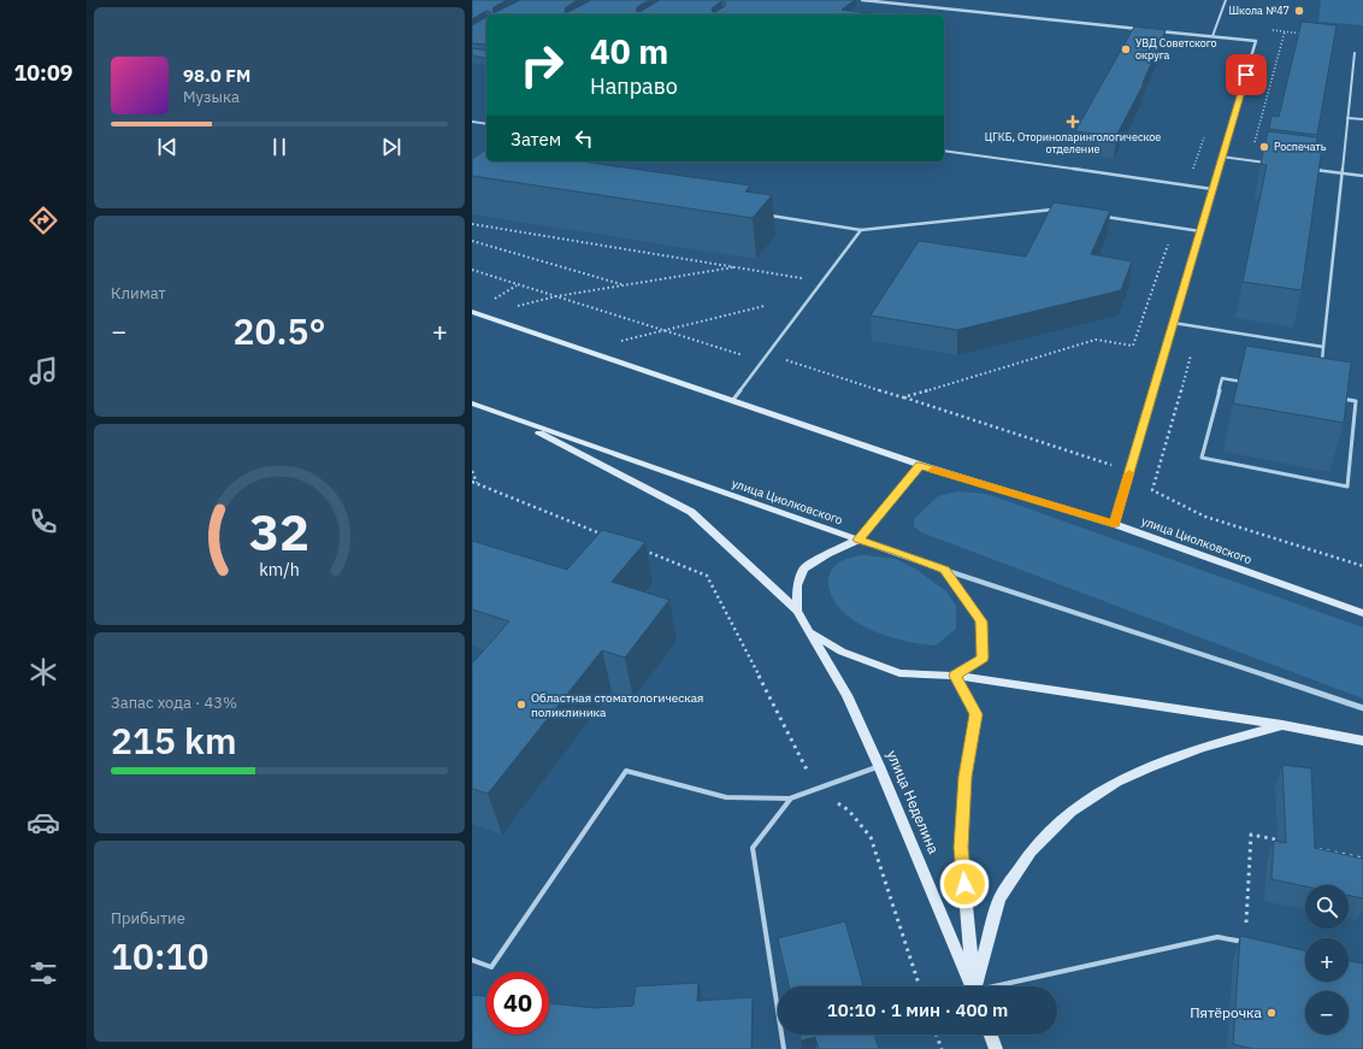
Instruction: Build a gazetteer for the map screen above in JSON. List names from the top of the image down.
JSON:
{
  "streets": {
    "main road": ["улица Циолковского", "улица Неделина"]
  },
  "crossings": [
    ["улица Циолковского", "улица Неделина"]
  ],
  "places": {
    "other": [
      "Школа №47",
      "УВД Советского округа",
      "Роспечать",
      "Областная стоматологическая поликлиника",
      "Пятёрочка"
    ],
    "health": ["ЦГКБ, Оториноларингологическое отделение"]
  },
  "page": {
    "tabs": "10:09",
    "turn": ["40 m", "Направо"],
    "song": ["98.0 FM", "Музыка"],
    "then": "Затем",
    "tile": [
      "Климат",
      ["Запас хода · 43%", "215 km"],
      ["Прибытие", "10:10"]
    ],
    "heat": ["−", "20.5°", "+"],
    "map_buttons": ["+", "−"],
    "limit": "40",
    "trip": "10:10 · 1 мин · 400 m",
    "gauge": ["32", "km/h"]
  }
}
